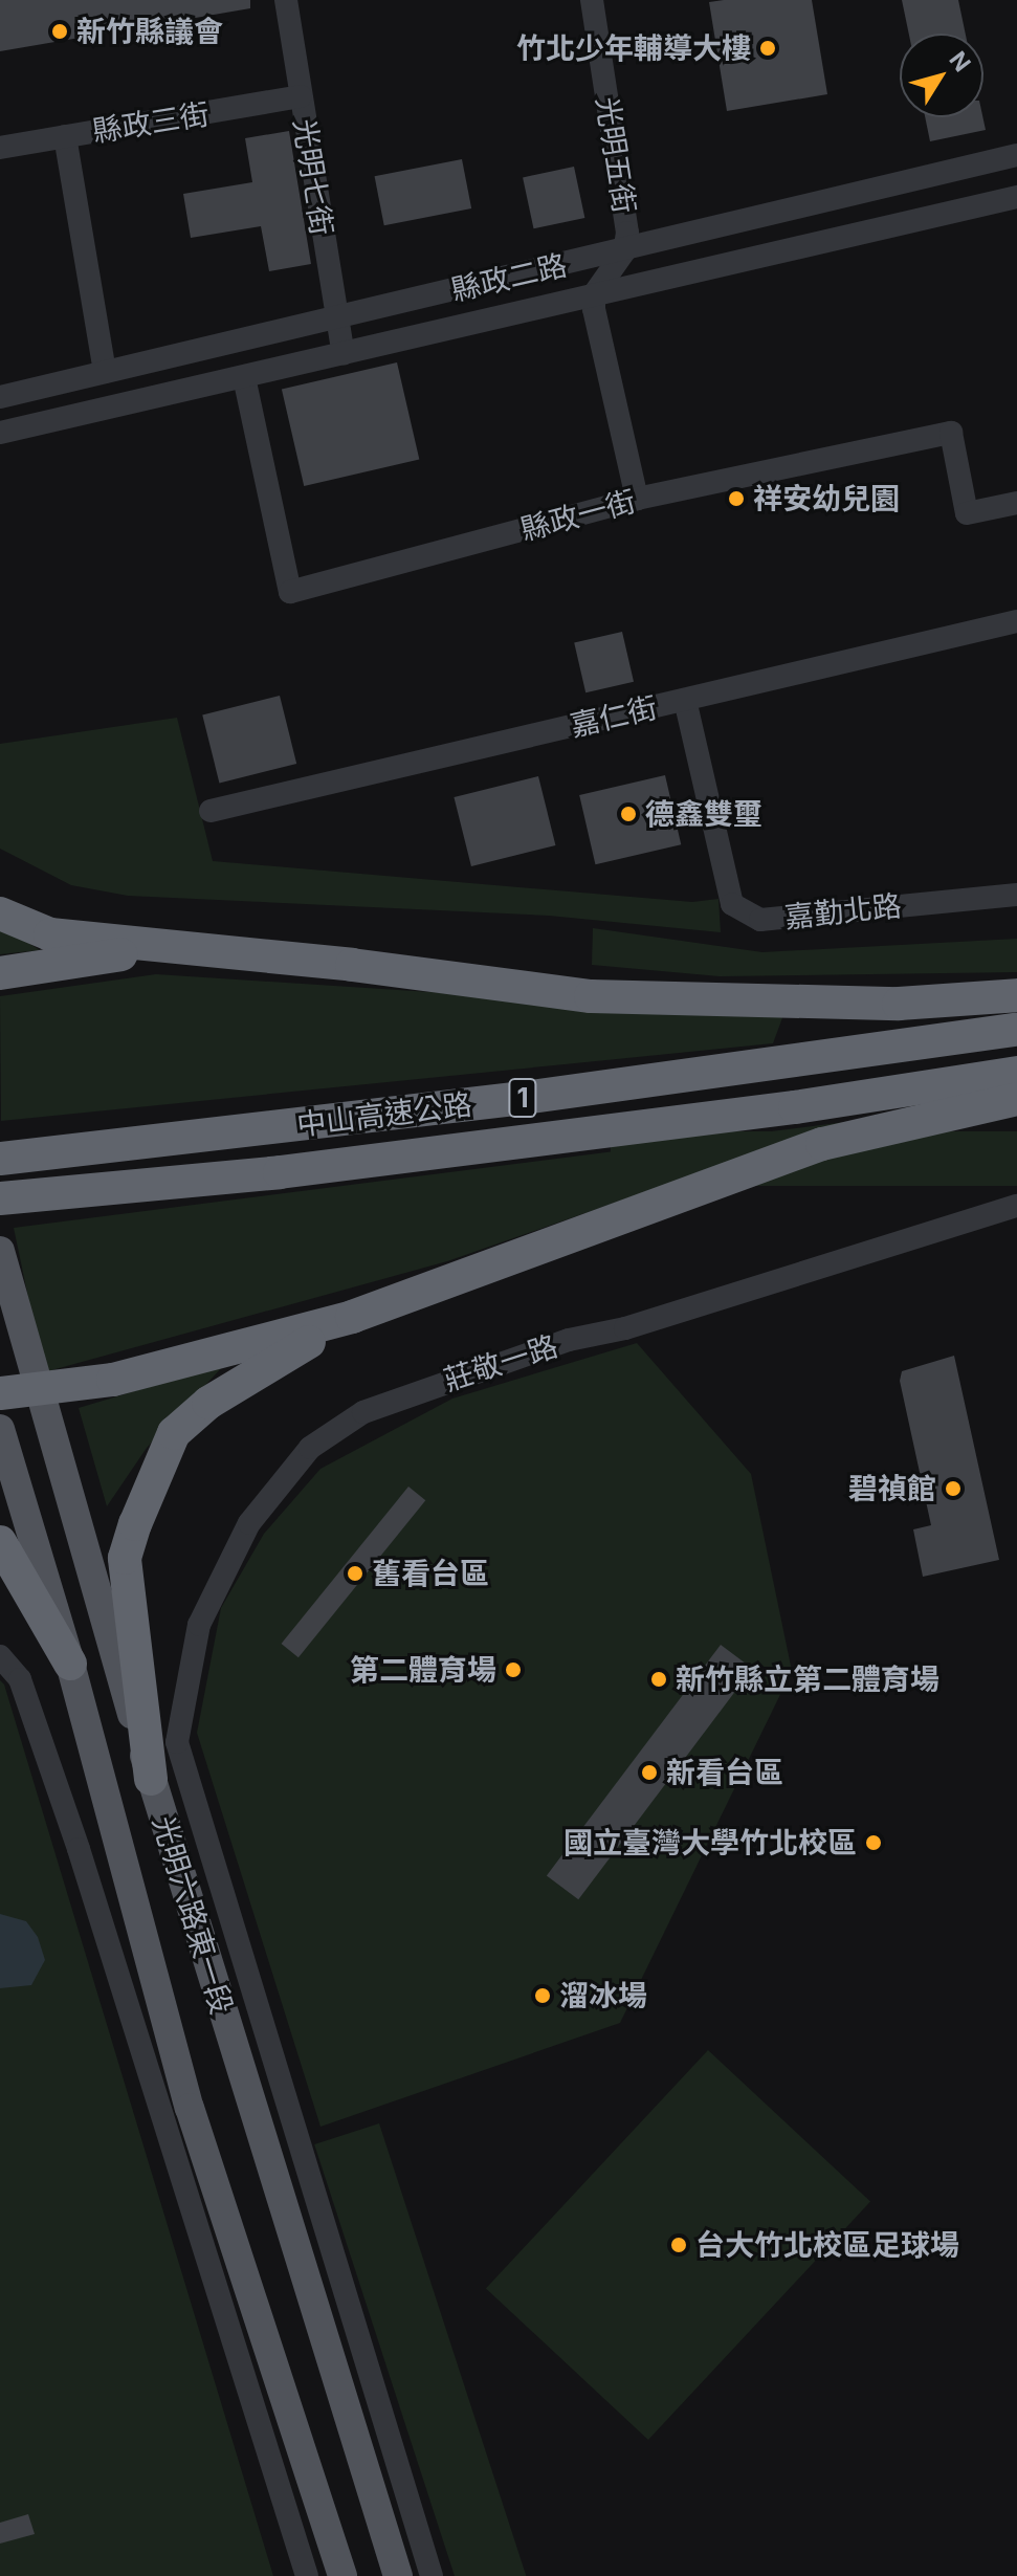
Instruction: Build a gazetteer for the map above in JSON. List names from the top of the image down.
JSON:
{
  "streets": {
    "highway": ["1", "中山高速公路"],
    "main road": ["光明六路東一段"],
    "street": [
      "縣政三街",
      "光明五街",
      "光明七街",
      "縣政二路",
      "縣政一街",
      "嘉仁街",
      "嘉勤北路",
      "莊敬一路"
    ]
  },
  "crossings": [
    ["縣政三街", "光明七街"],
    ["光明五街", "縣政二路"],
    ["光明七街", "縣政二路"],
    ["縣政二路", "縣政一街"],
    ["嘉仁街", "嘉勤北路"],
    ["莊敬一路", "光明六路東一段"]
  ],
  "places": [
    "新竹縣議會",
    "竹北少年輔導大樓",
    "祥安幼兒園",
    "德鑫雙璽",
    "碧禎館",
    "舊看台區",
    "第二體育場",
    "新竹縣立第二體育場",
    "新看台區",
    "國立臺灣大學竹北校區",
    "溜冰場",
    "台大竹北校區足球場"
  ],
  "north": "top right"
}
